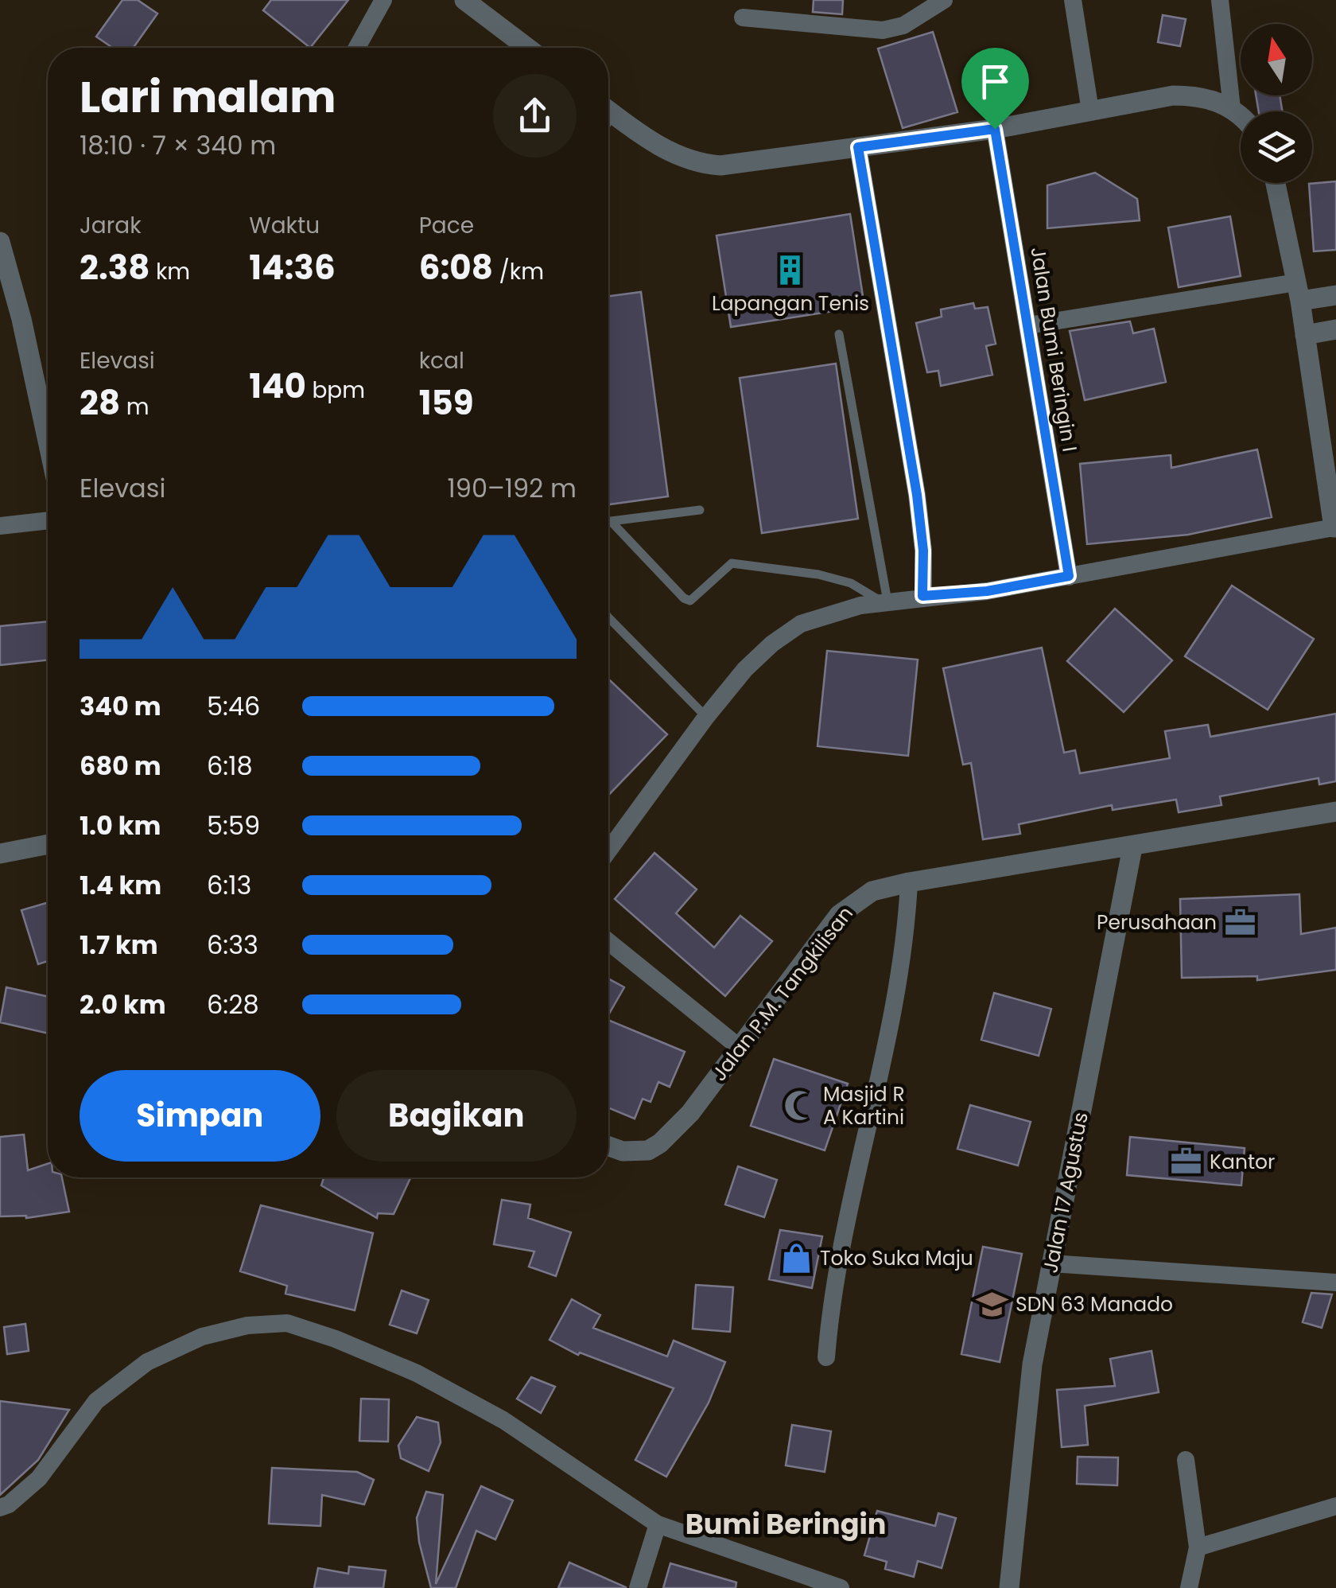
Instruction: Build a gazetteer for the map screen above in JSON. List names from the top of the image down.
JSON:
{
  "streets": {
    "street": ["Jalan Bumi Beringin I", "Jalan P.M. Tangkilisan", "Jalan 17 Agustus"]
  },
  "crossings": [
    ["Jalan P.M. Tangkilisan", "Jalan 17 Agustus"]
  ],
  "districts": ["Bumi Beringin"],
  "places": {
    "building": ["Lapangan Tenis"],
    "office": ["Perusahaan", "Kantor"],
    "mosque": ["Masjid R A Kartini"],
    "shop": ["Toko Suka Maju"],
    "school or university": ["SDN 63 Manado"]
  },
  "north": "top",
  "page": {
    "heading": ["Lari malam", "18:10 · 7 × 340 m"],
    "stats": [
      ["Jarak", "2.38 km"],
      ["Waktu", "14:36"],
      ["Pace", "6:08 /km"],
      ["Elevasi", "28 m"],
      ["140 bpm"],
      ["kcal", "159"]
    ],
    "chart": ["Elevasi", "190–192 m"],
    "list": [
      {
        "name": "340 m",
        "note": "5:46"
      },
      {
        "name": "680 m",
        "note": "6:18"
      },
      {
        "name": "1.0 km",
        "note": "5:59"
      },
      {
        "name": "1.4 km",
        "note": "6:13"
      },
      {
        "name": "1.7 km",
        "note": "6:33"
      },
      {
        "name": "2.0 km",
        "note": "6:28"
      }
    ],
    "buttons": ["Simpan", "Bagikan"]
  }
}
